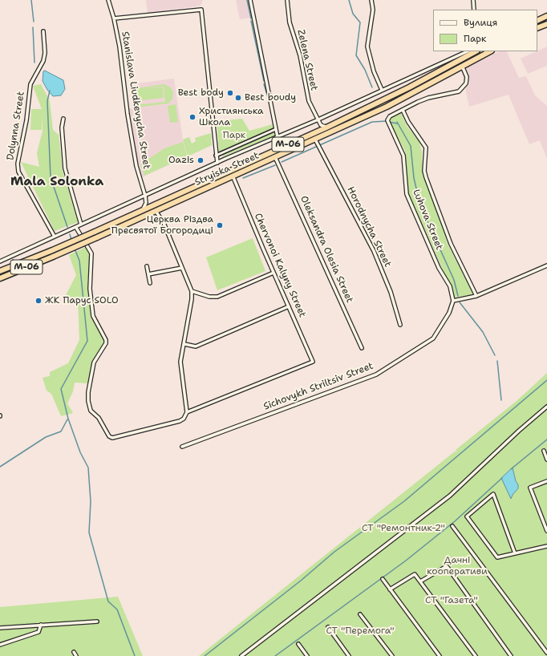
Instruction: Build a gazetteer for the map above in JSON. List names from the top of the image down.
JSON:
{
  "streets": {
    "highway": ["М-06", "Stryiska Street"],
    "street": [
      "Zelena Street",
      "Stanislava Liudkevycha Street",
      "Dolynna Street",
      "Luhova Street",
      "Horodnycha Street",
      "Oleksandra Olesia Street",
      "Chervonoi Kalyny Street",
      "Sichovykh Striltsiv Street"
    ]
  },
  "crossings": [
    ["Zelena Street", "Stryiska Street"],
    ["Stryiska Street", "Luhova Street"],
    ["Stryiska Street", "Horodnycha Street"],
    ["Stryiska Street", "Oleksandra Olesia Street"],
    ["Stryiska Street", "Chervonoi Kalyny Street"],
    ["Luhova Street", "Sichovykh Striltsiv Street"]
  ],
  "districts": ["Mala Solonka"],
  "parks": [
    "Парк",
    "СТ \"Ремонтник-2\"",
    "Дачні кооперативи",
    "СТ \"Газета\"",
    "СТ \"Перемога\""
  ],
  "places": [
    "Best body",
    "Best boudy",
    "Християнська Школа",
    "Oazis",
    "Церква Різдва Пресвятої Богородиці",
    "ЖК Парус SOLO"
  ],
  "legend": ["Вулиця", "Парк"]
}
